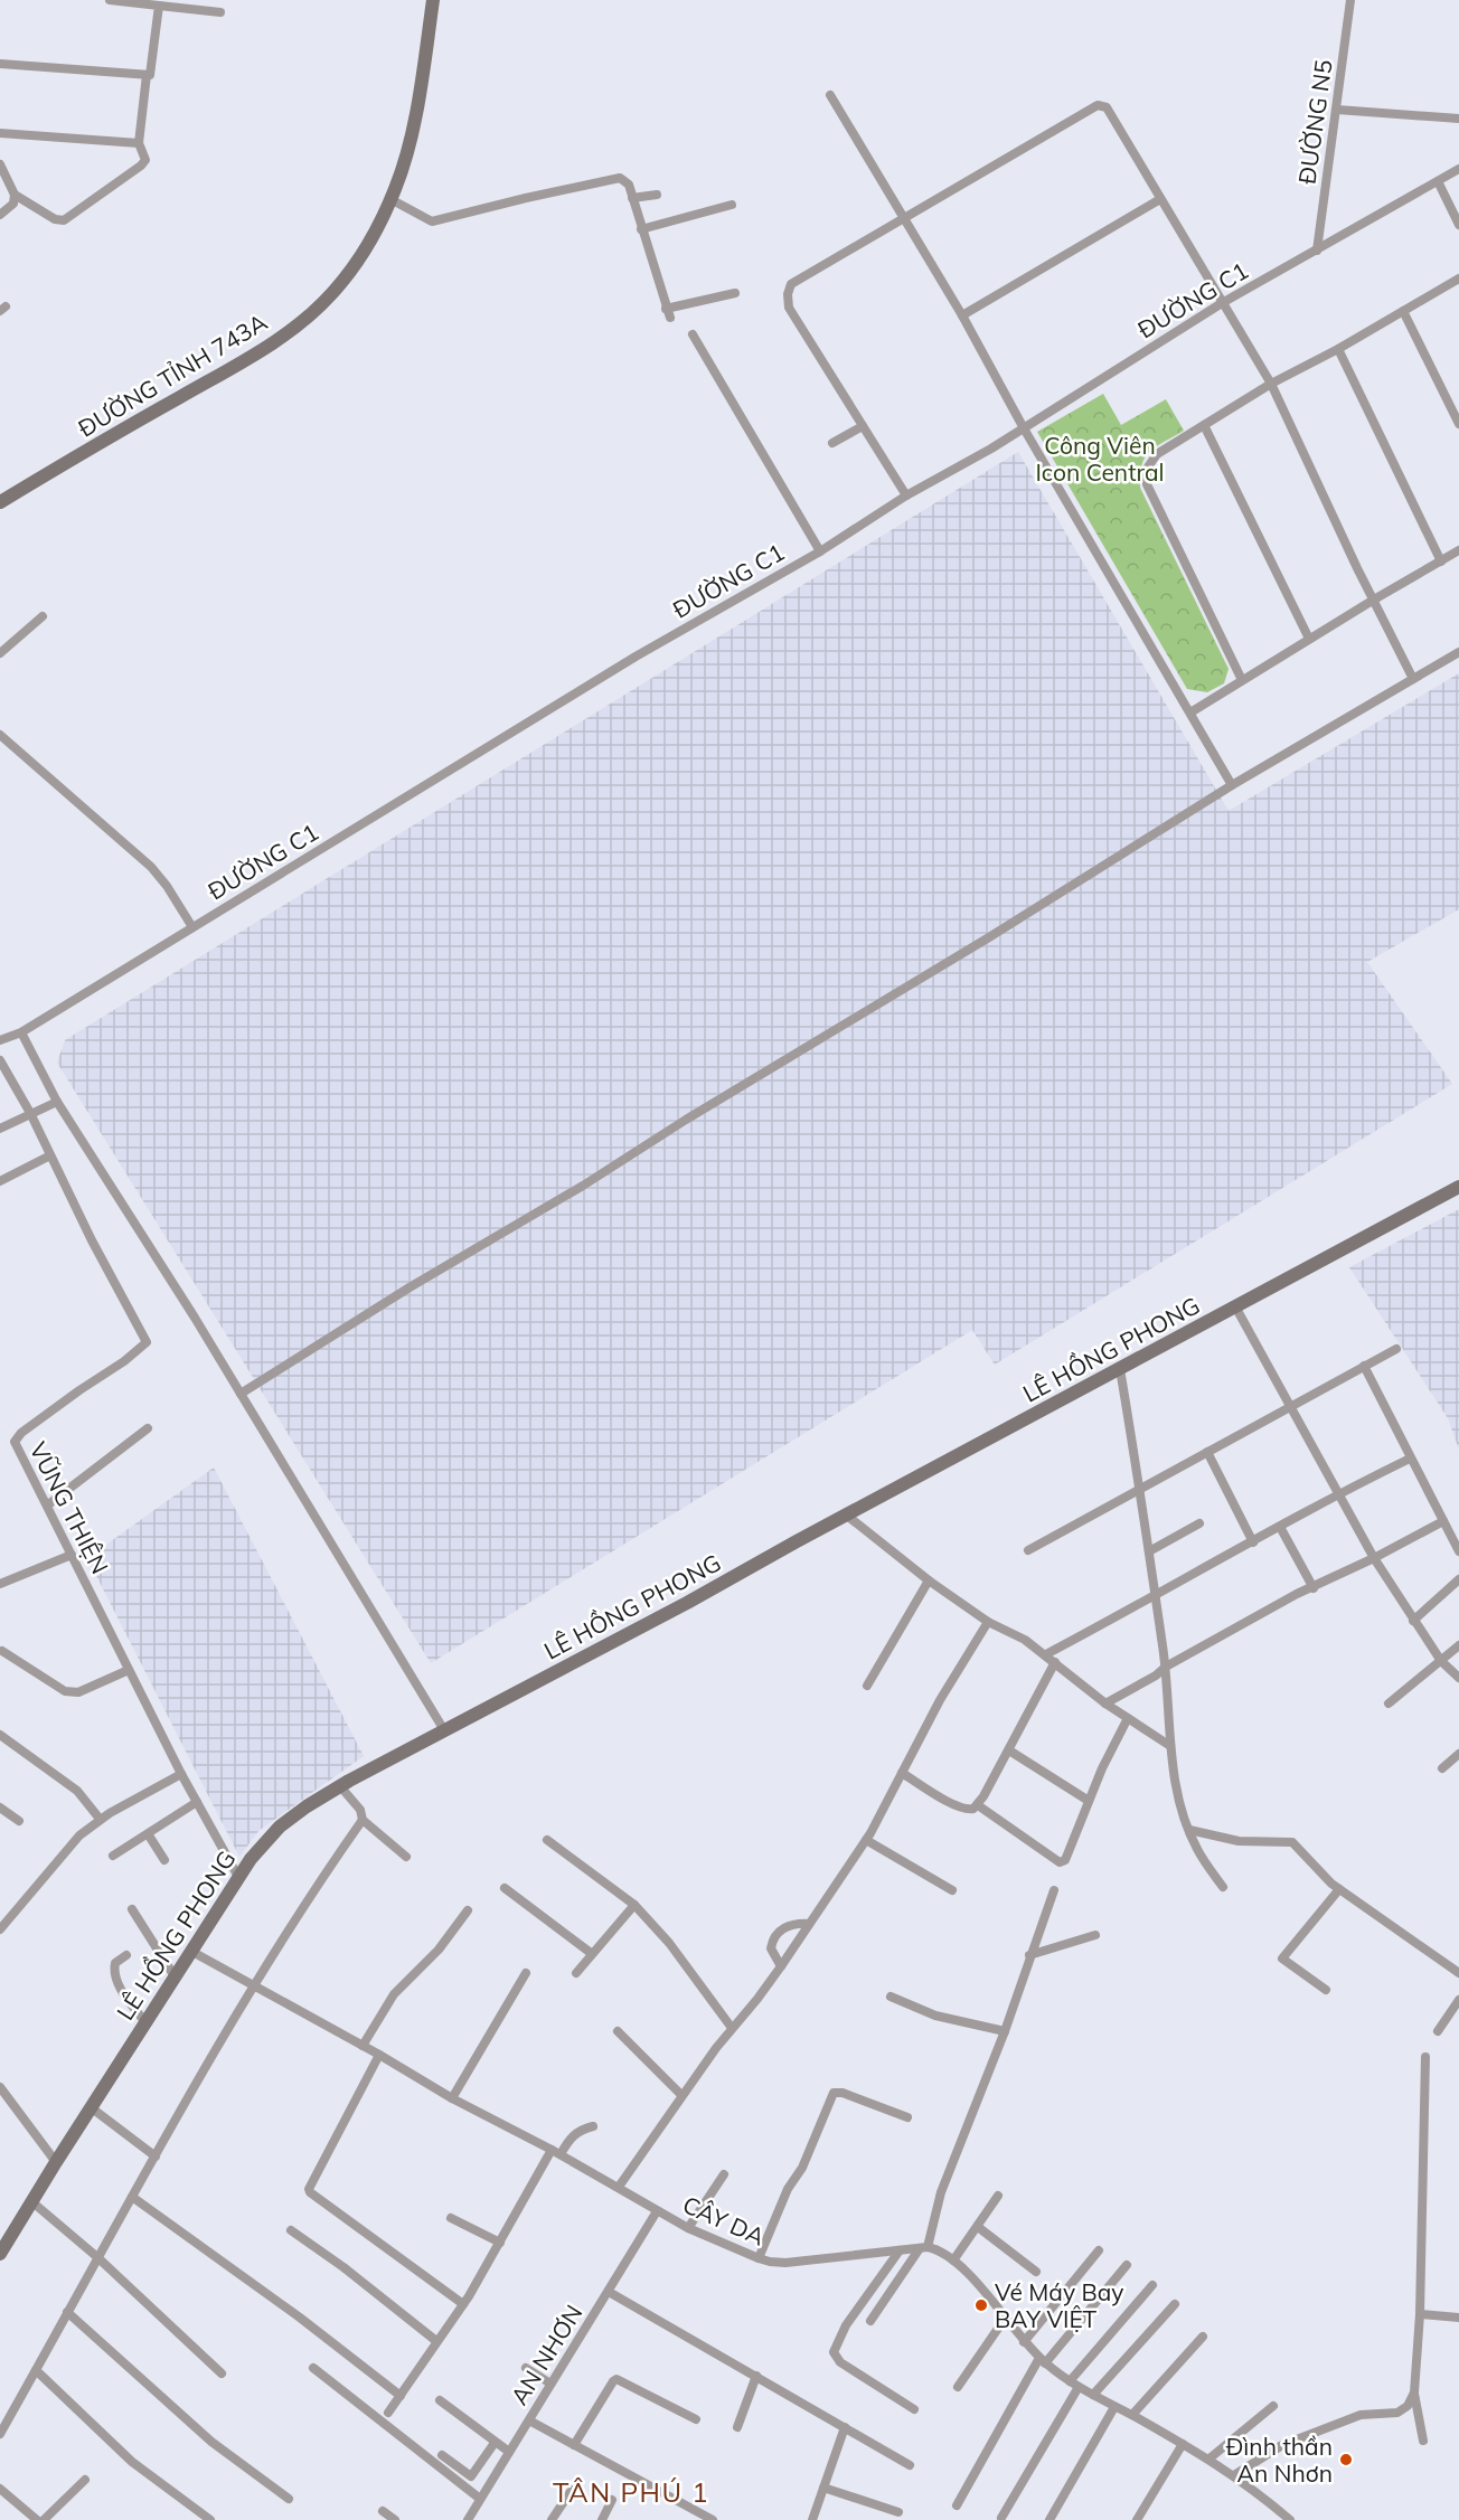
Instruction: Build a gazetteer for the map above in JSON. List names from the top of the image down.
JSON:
{
  "streets": {
    "main road": ["ĐƯỜNG TỈNH 743A", "LÊ HỒNG PHONG"],
    "street": [
      "ĐƯỜNG N5",
      "ĐƯỜNG C1",
      "VŨNG THIỆN",
      "CÂY DA",
      "AN NHƠN"
    ]
  },
  "crossings": [
    ["ĐƯỜNG N5", "ĐƯỜNG C1"],
    ["LÊ HỒNG PHONG", "VŨNG THIỆN"],
    ["LÊ HỒNG PHONG", "CÂY DA"],
    ["CÂY DA", "AN NHƠN"]
  ],
  "districts": ["TÂN PHÚ 1"],
  "parks": ["Công Viên Icon Central"],
  "places": ["Vé Máy Bay BAY VIỆT", "Đình thần An Nhơn"]
}
